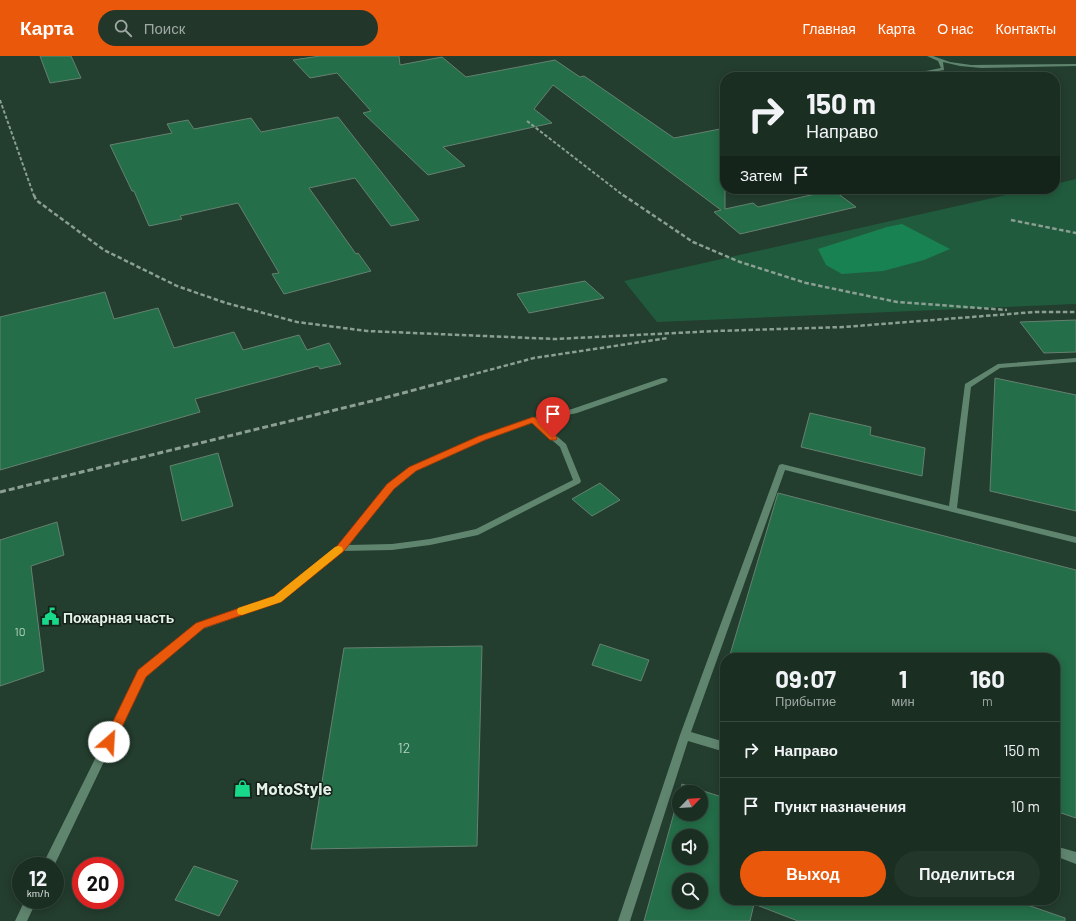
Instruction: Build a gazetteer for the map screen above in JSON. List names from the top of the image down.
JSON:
{
  "places": {
    "public building": ["Пожарная часть"],
    "shop": ["MotoStyle"]
  },
  "house_numbers": ["10", "12"],
  "north": "top right",
  "page": {
    "header": "Карта",
    "search": "Поиск",
    "nav": [
      "Главная",
      "Карта",
      "О нас",
      "Контакты"
    ],
    "turn": ["150 m", "Направо"],
    "then": "Затем",
    "eta": [
      "09:07",
      "Прибытие",
      "1",
      "мин",
      "160",
      "m"
    ],
    "list": [
      {
        "name": "Направо",
        "value": "150 m"
      },
      {
        "name": "Пункт назначения",
        "value": "10 m"
      }
    ],
    "buttons": ["Выход", "Поделиться"],
    "speed": "12 km/h",
    "limit": "20"
  }
}
